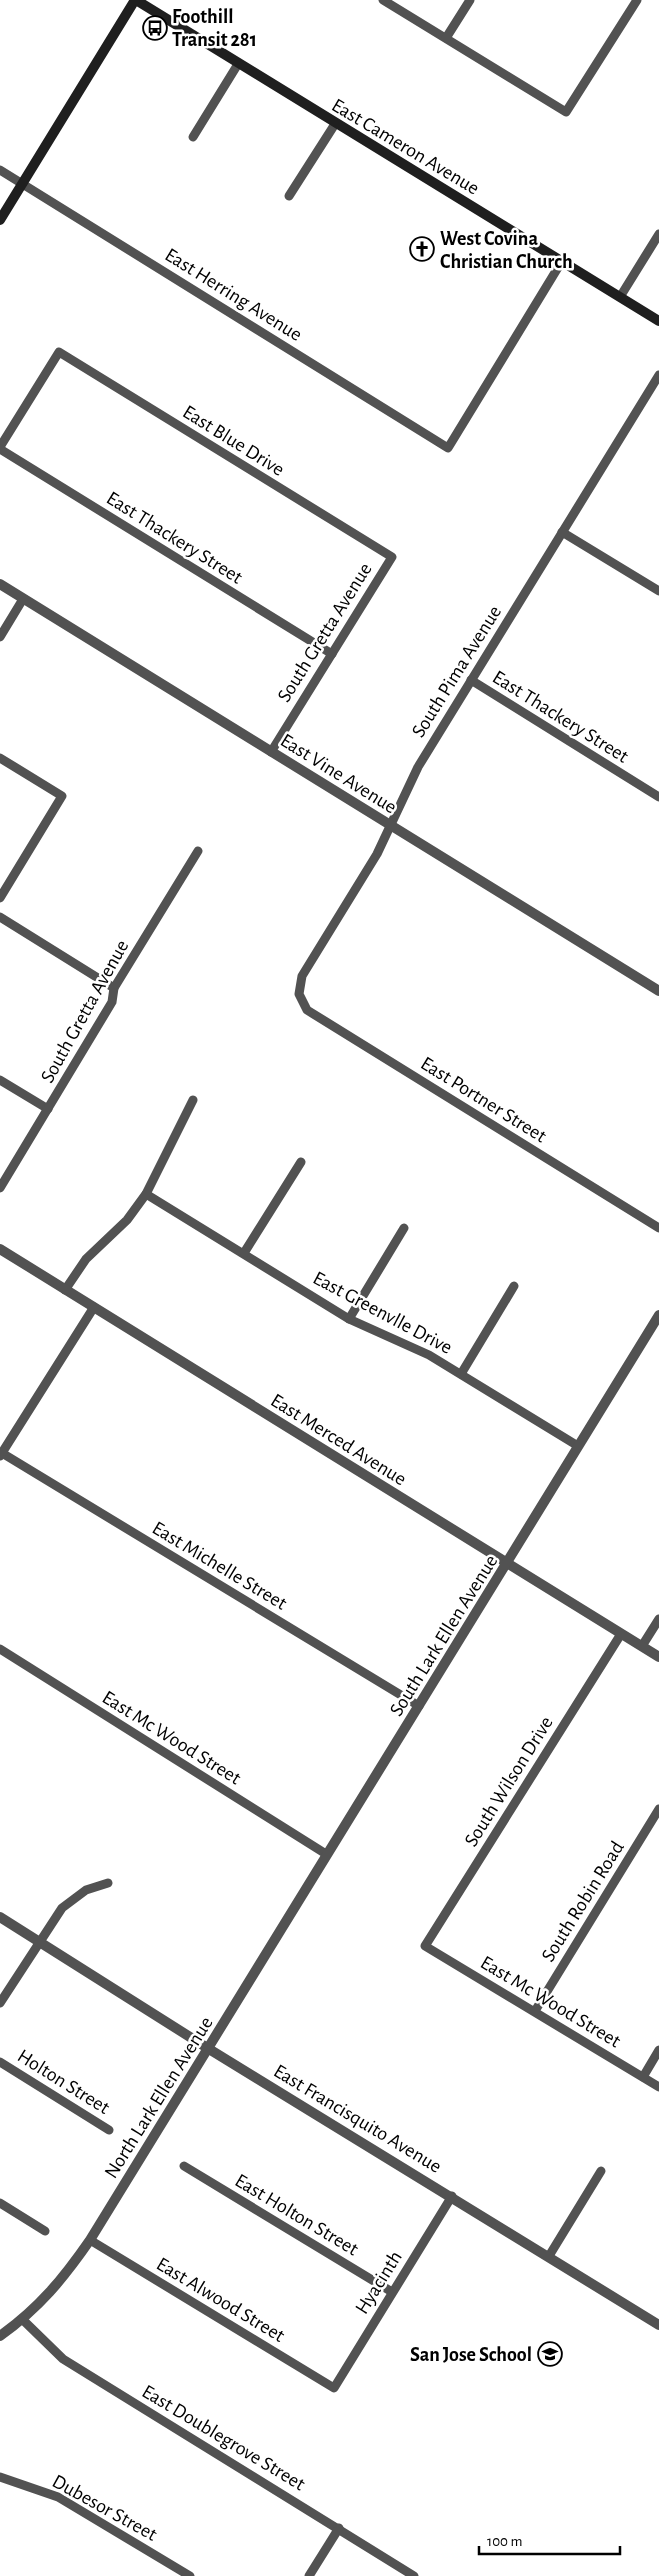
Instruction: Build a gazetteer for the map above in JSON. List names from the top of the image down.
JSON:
{
  "streets": {
    "main road": ["East Cameron Avenue"],
    "street": [
      "East Herring Avenue",
      "East Blue Drive",
      "East Thackery Street",
      "South Gretta Avenue",
      "South Pima Avenue",
      "East Vine Avenue",
      "East Portner Street",
      "East Greenvlle Drive",
      "East Merced Avenue",
      "East Michelle Street",
      "South Lark Ellen Avenue",
      "East Mc Wood Street",
      "South Wilson Drive",
      "South Robin Road",
      "Holton Street",
      "North Lark Ellen Avenue",
      "East Francisquito Avenue",
      "East Holton Street",
      "Hyacinth",
      "East Alwood Street",
      "East Doublegrove Street",
      "Dubesor Street"
    ]
  },
  "crossings": [
    ["East Cameron Avenue", "East Herring Avenue"],
    ["East Blue Drive", "East Thackery Street"],
    ["East Blue Drive", "South Gretta Avenue"],
    ["East Thackery Street", "South Gretta Avenue"],
    ["East Thackery Street", "South Pima Avenue"],
    ["South Gretta Avenue", "East Vine Avenue"],
    ["South Pima Avenue", "East Vine Avenue"],
    ["South Pima Avenue", "East Portner Street"],
    ["East Greenvlle Drive", "South Lark Ellen Avenue"],
    ["East Merced Avenue", "South Lark Ellen Avenue"],
    ["East Merced Avenue", "South Wilson Drive"],
    ["East Michelle Street", "South Lark Ellen Avenue"],
    ["South Lark Ellen Avenue", "East Mc Wood Street"],
    ["South Lark Ellen Avenue", "North Lark Ellen Avenue"],
    ["East Mc Wood Street", "South Wilson Drive"],
    ["East Mc Wood Street", "South Robin Road"],
    ["North Lark Ellen Avenue", "East Francisquito Avenue"],
    ["North Lark Ellen Avenue", "East Alwood Street"],
    ["East Francisquito Avenue", "Hyacinth"],
    ["East Holton Street", "Hyacinth"],
    ["Hyacinth", "East Alwood Street"]
  ],
  "places": {
    "bus stop": ["Foothill Transit 281"],
    "church": ["West Covina Christian Church"],
    "school or university": ["San Jose School"]
  },
  "scale_bar": "100 m"
}
